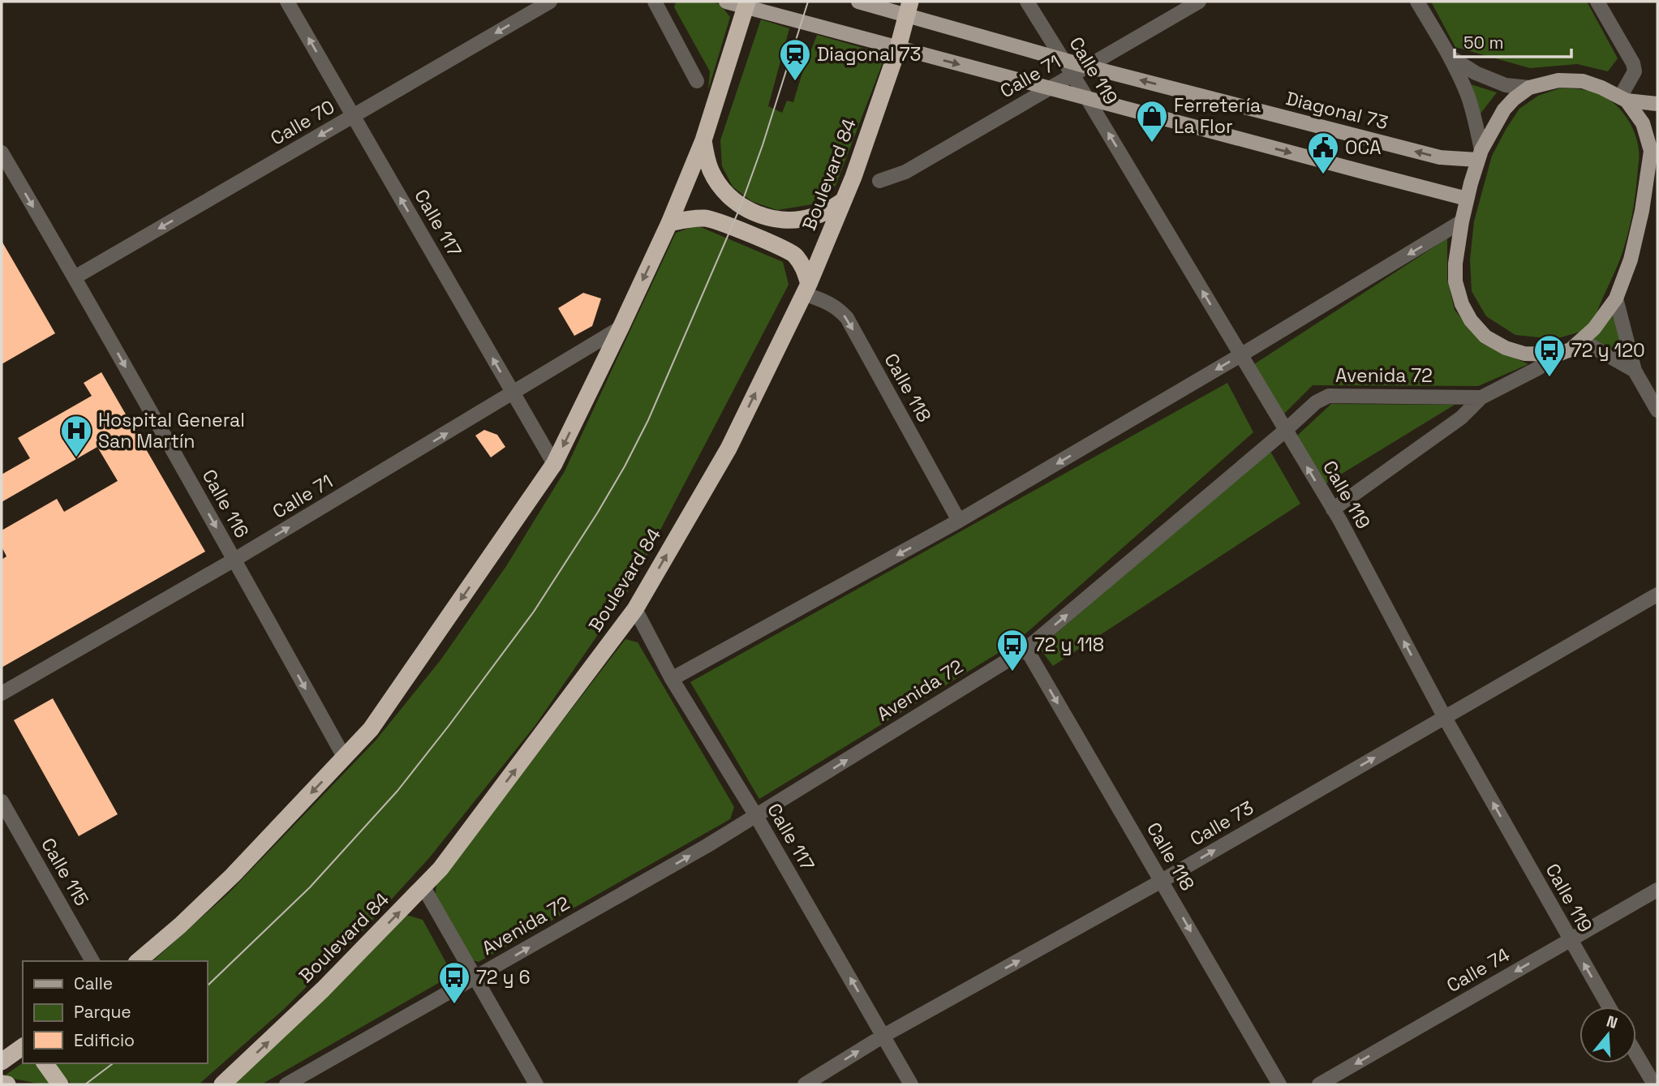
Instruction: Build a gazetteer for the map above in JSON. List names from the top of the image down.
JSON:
{
  "streets": {
    "highway": ["Boulevard 84"],
    "main road": ["Diagonal 73"],
    "street": [
      "Calle 119",
      "Calle 71",
      "Calle 70",
      "Calle 117",
      "Avenida 72",
      "Calle 118",
      "Calle 116",
      "Calle 73",
      "Calle 115",
      "Calle 74"
    ]
  },
  "crossings": [
    ["Calle 119", "Calle 71"],
    ["Calle 119", "Diagonal 73"],
    ["Calle 119", "Avenida 72"],
    ["Calle 119", "Calle 73"],
    ["Calle 119", "Calle 74"],
    ["Calle 71", "Diagonal 73"],
    ["Calle 71", "Calle 117"],
    ["Calle 71", "Calle 116"],
    ["Diagonal 73", "Boulevard 84"],
    ["Calle 70", "Calle 117"],
    ["Calle 70", "Calle 116"],
    ["Boulevard 84", "Calle 117"],
    ["Boulevard 84", "Calle 118"],
    ["Calle 117", "Avenida 72"],
    ["Calle 117", "Calle 73"],
    ["Avenida 72", "Calle 118"],
    ["Calle 118", "Calle 73"]
  ],
  "one_way": [
    "Calle 119",
    "Calle 70",
    "Calle 117",
    "Avenida 72",
    "Calle 118",
    "Calle 116",
    "Calle 73",
    "Calle 74"
  ],
  "places": {
    "station": ["Diagonal 73"],
    "shop": ["Ferretería La Flor"],
    "public building": ["OCA"],
    "bus stop": ["72 y 120", "72 y 118", "72 y 6"],
    "hospital": ["Hospital General San Martín"]
  },
  "legend": ["Calle", "Parque", "Edificio"],
  "scale_bar": "50 m",
  "north": "top"
}
